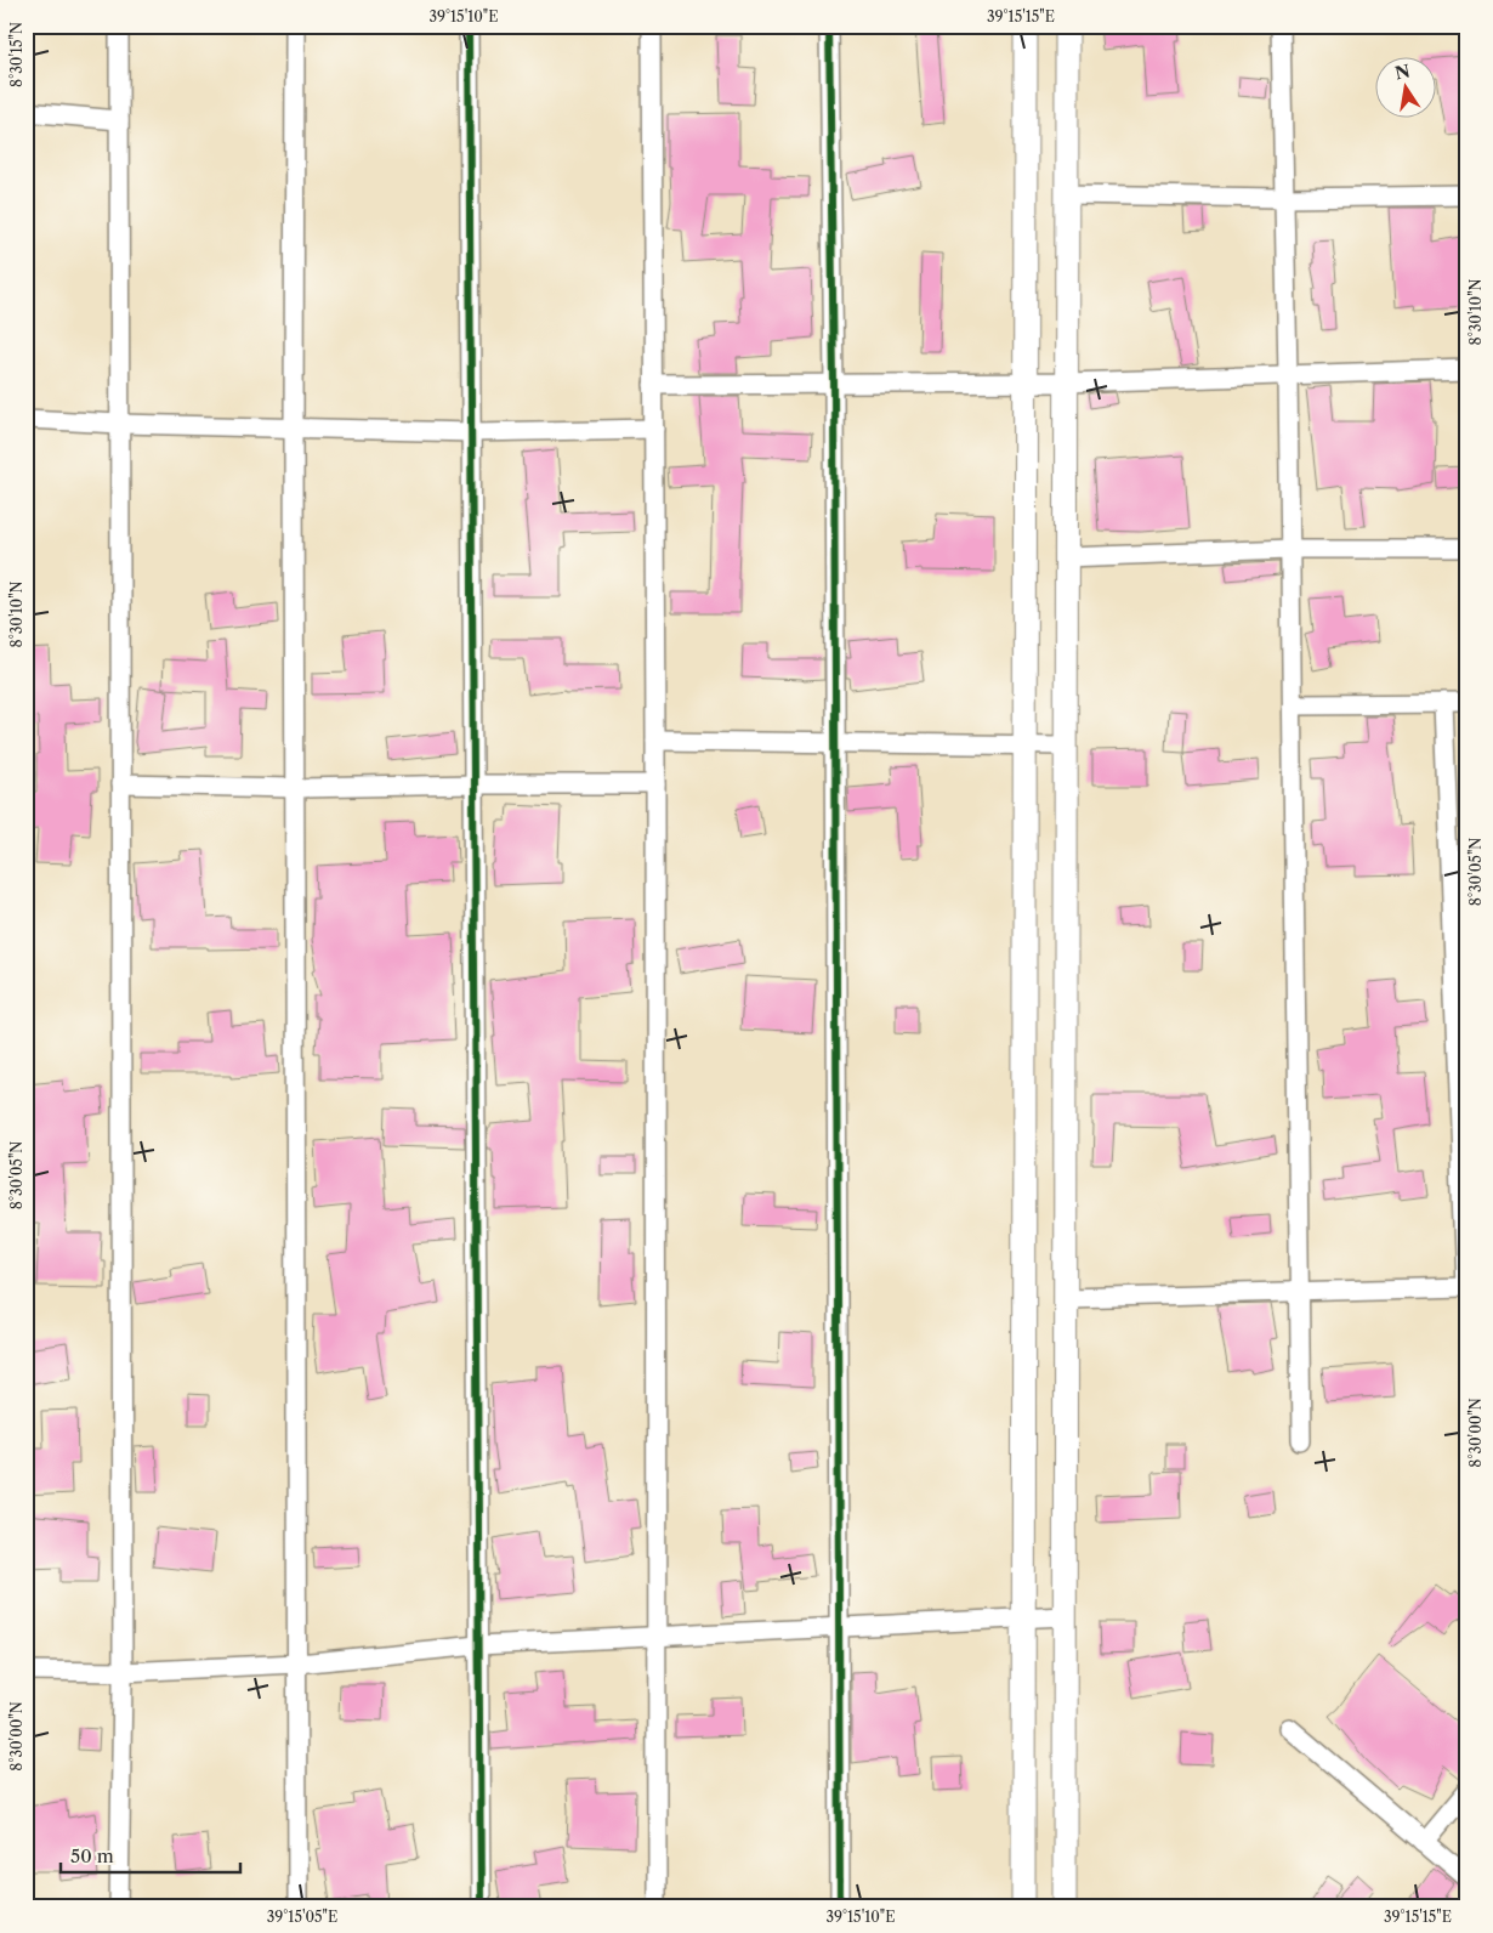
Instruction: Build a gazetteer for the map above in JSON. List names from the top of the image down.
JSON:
{
  "scale_bar": "50 m",
  "north": "top",
  "coordinates": [
    "39°15'10\"E",
    "39°15'15\"E",
    "8°30'15\"N",
    "8°30'10\"N",
    "8°30'05\"N",
    "8°30'00\"N",
    "39°15'05\"E"
  ]
}
